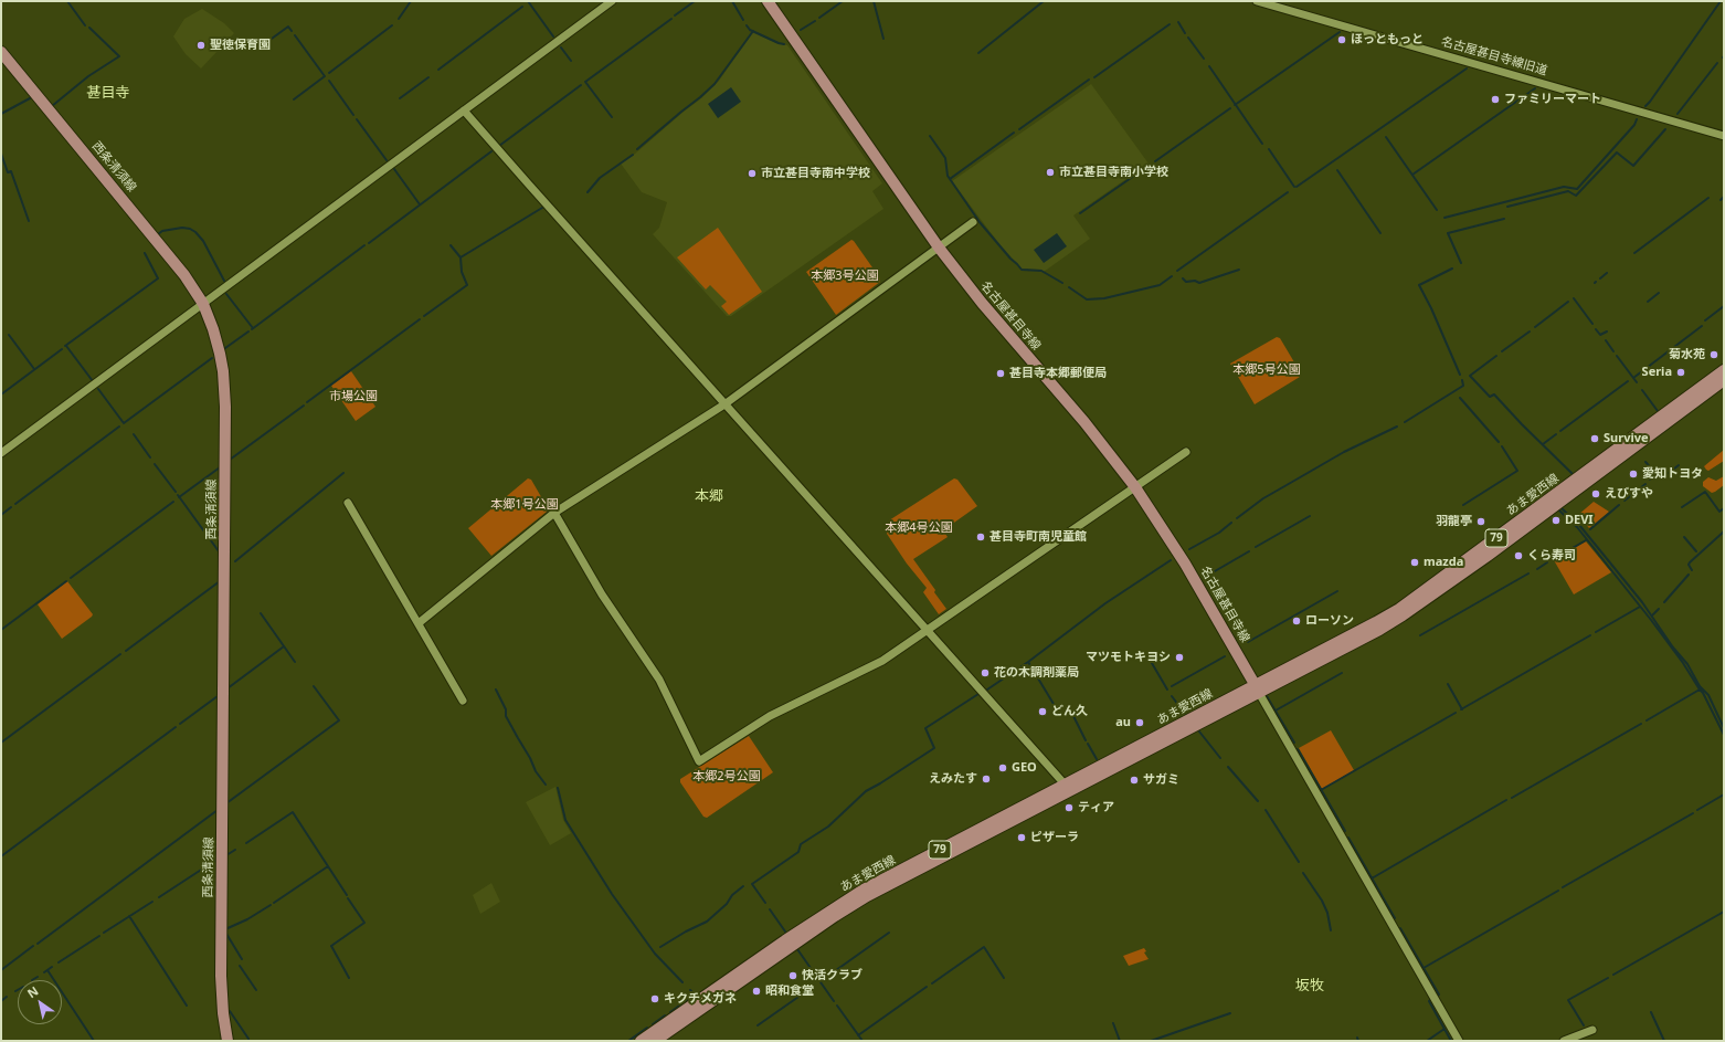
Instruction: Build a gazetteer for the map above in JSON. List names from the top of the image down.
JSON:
{
  "streets": {
    "main road": [
      "西条清須線",
      "名古屋甚目寺線",
      "あま愛西線",
      "79"
    ],
    "street": ["名古屋甚目寺線旧道"]
  },
  "crossings": [
    ["名古屋甚目寺線", "あま愛西線"]
  ],
  "districts": ["甚目寺", "本郷", "坂牧"],
  "parks": [
    "本郷3号公園",
    "本郷5号公園",
    "市場公園",
    "本郷1号公園",
    "本郷4号公園",
    "本郷2号公園"
  ],
  "places": [
    "ほっともっと",
    "聖徳保育園",
    "ファミリーマート",
    "市立甚目寺南小学校",
    "市立甚目寺南中学校",
    "菊水苑",
    "Seria",
    "甚目寺本郷郵便局",
    "Survive",
    "愛知トヨタ",
    "えびすや",
    "DEVI",
    "羽龍亭",
    "甚目寺町南児童館",
    "くら寿司",
    "mazda",
    "ローソン",
    "マツモトキヨシ",
    "花の木調剤薬局",
    "どん久",
    "au",
    "GEO",
    "えみたす",
    "サガミ",
    "ティア",
    "ピザーラ",
    "快活クラブ",
    "昭和食堂",
    "キクチメガネ"
  ],
  "north": "top left"
}
